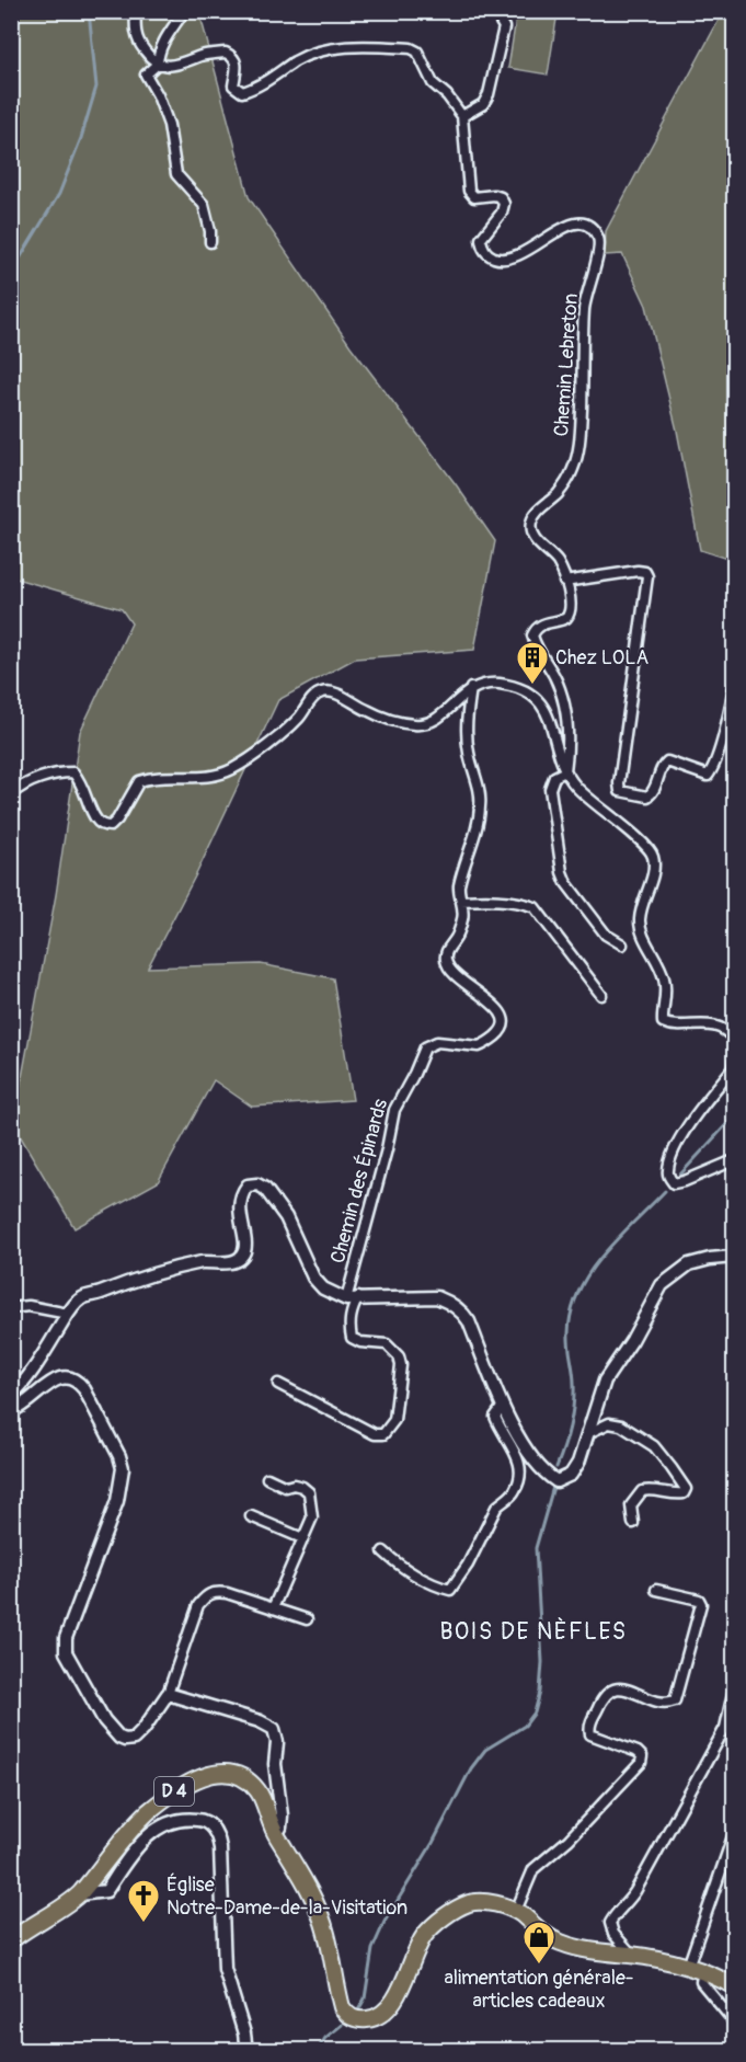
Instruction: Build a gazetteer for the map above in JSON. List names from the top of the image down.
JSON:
{
  "streets": {
    "main road": ["D 4"],
    "street": ["Chemin Lebreton", "Chemin des Épinards"]
  },
  "districts": ["BOIS DE NÈFLES"],
  "places": {
    "building": ["Chez LOLA"],
    "church": ["Église Notre-Dame-de-la-Visitation"],
    "shop": ["alimentation générale- articles cadeaux"]
  }
}
